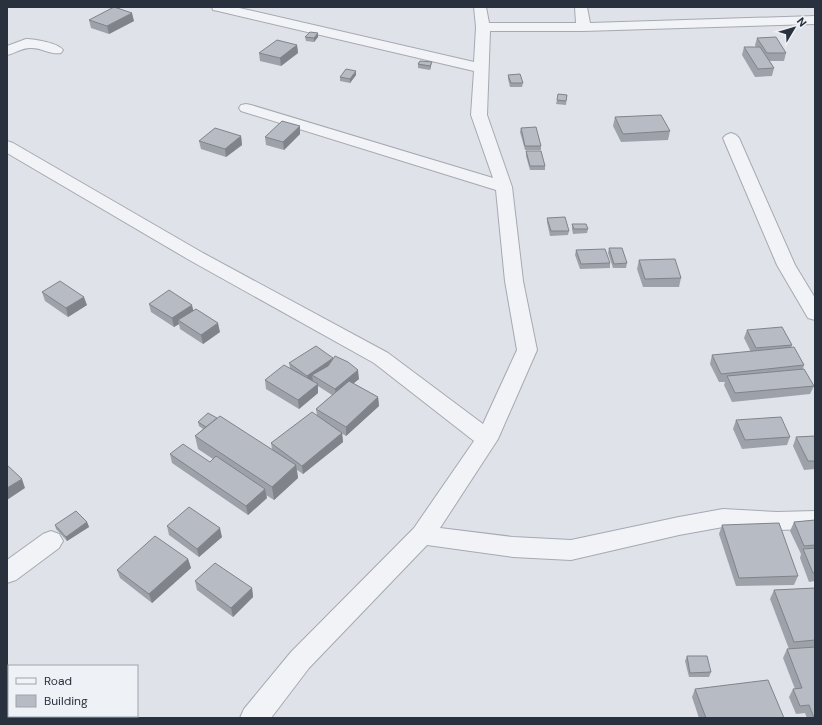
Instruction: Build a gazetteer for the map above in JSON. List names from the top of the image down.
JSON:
{
  "legend": ["Road", "Building"],
  "north": "top right"
}
